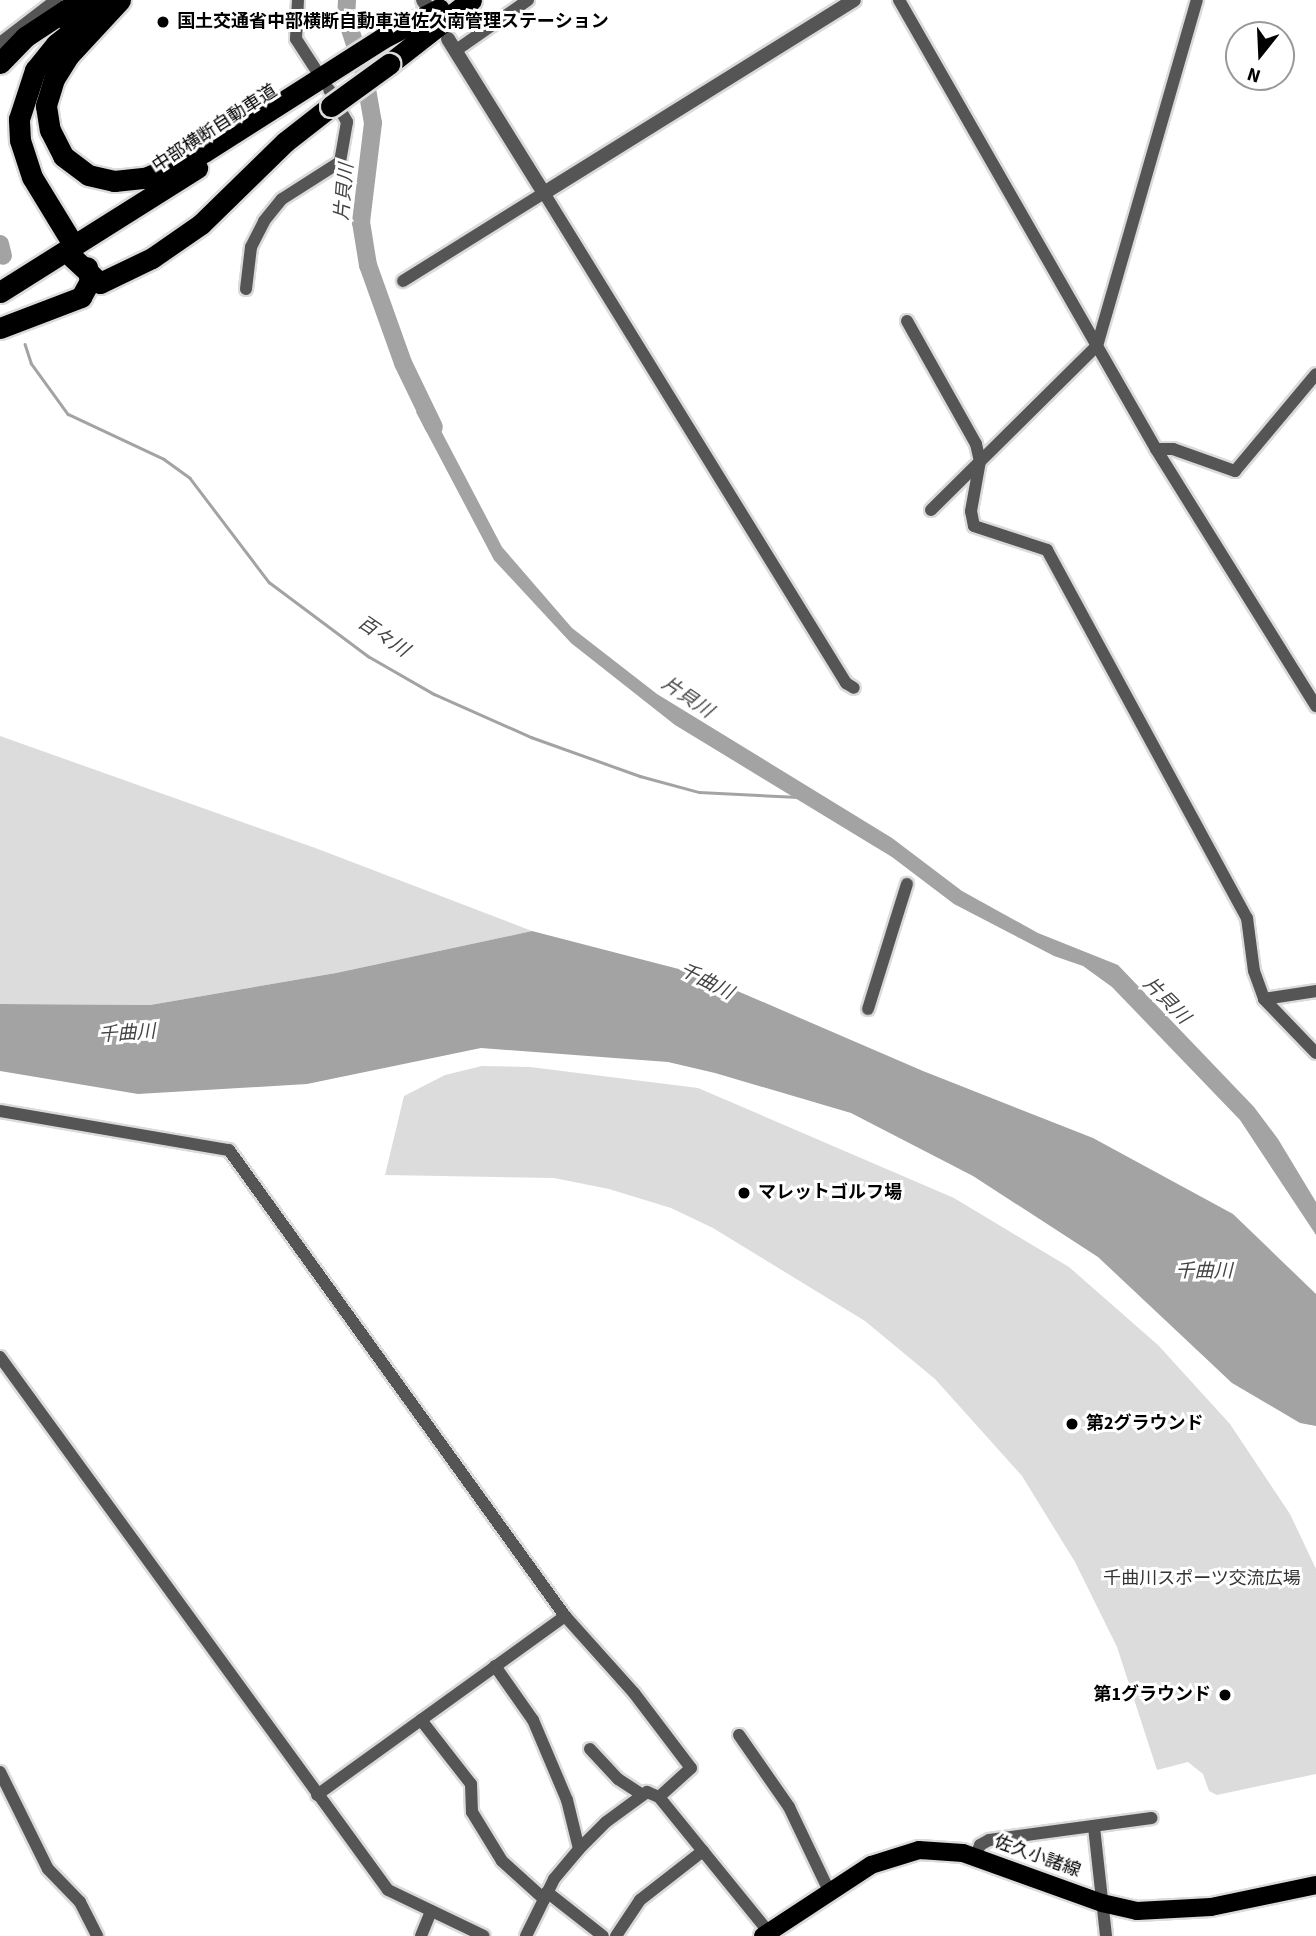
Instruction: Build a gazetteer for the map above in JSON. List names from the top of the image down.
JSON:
{
  "streets": {
    "highway": ["中部横断自動車道"],
    "main road": ["佐久小諸線"]
  },
  "water": ["片貝川", "百々川", "千曲川"],
  "parks": ["千曲川スポーツ交流広場"],
  "places": [
    "国土交通省中部横断自動車道佐久南管理ステーション",
    "マレットゴルフ場",
    "第2グラウンド",
    "第1グラウンド"
  ],
  "north": "bottom"
}
